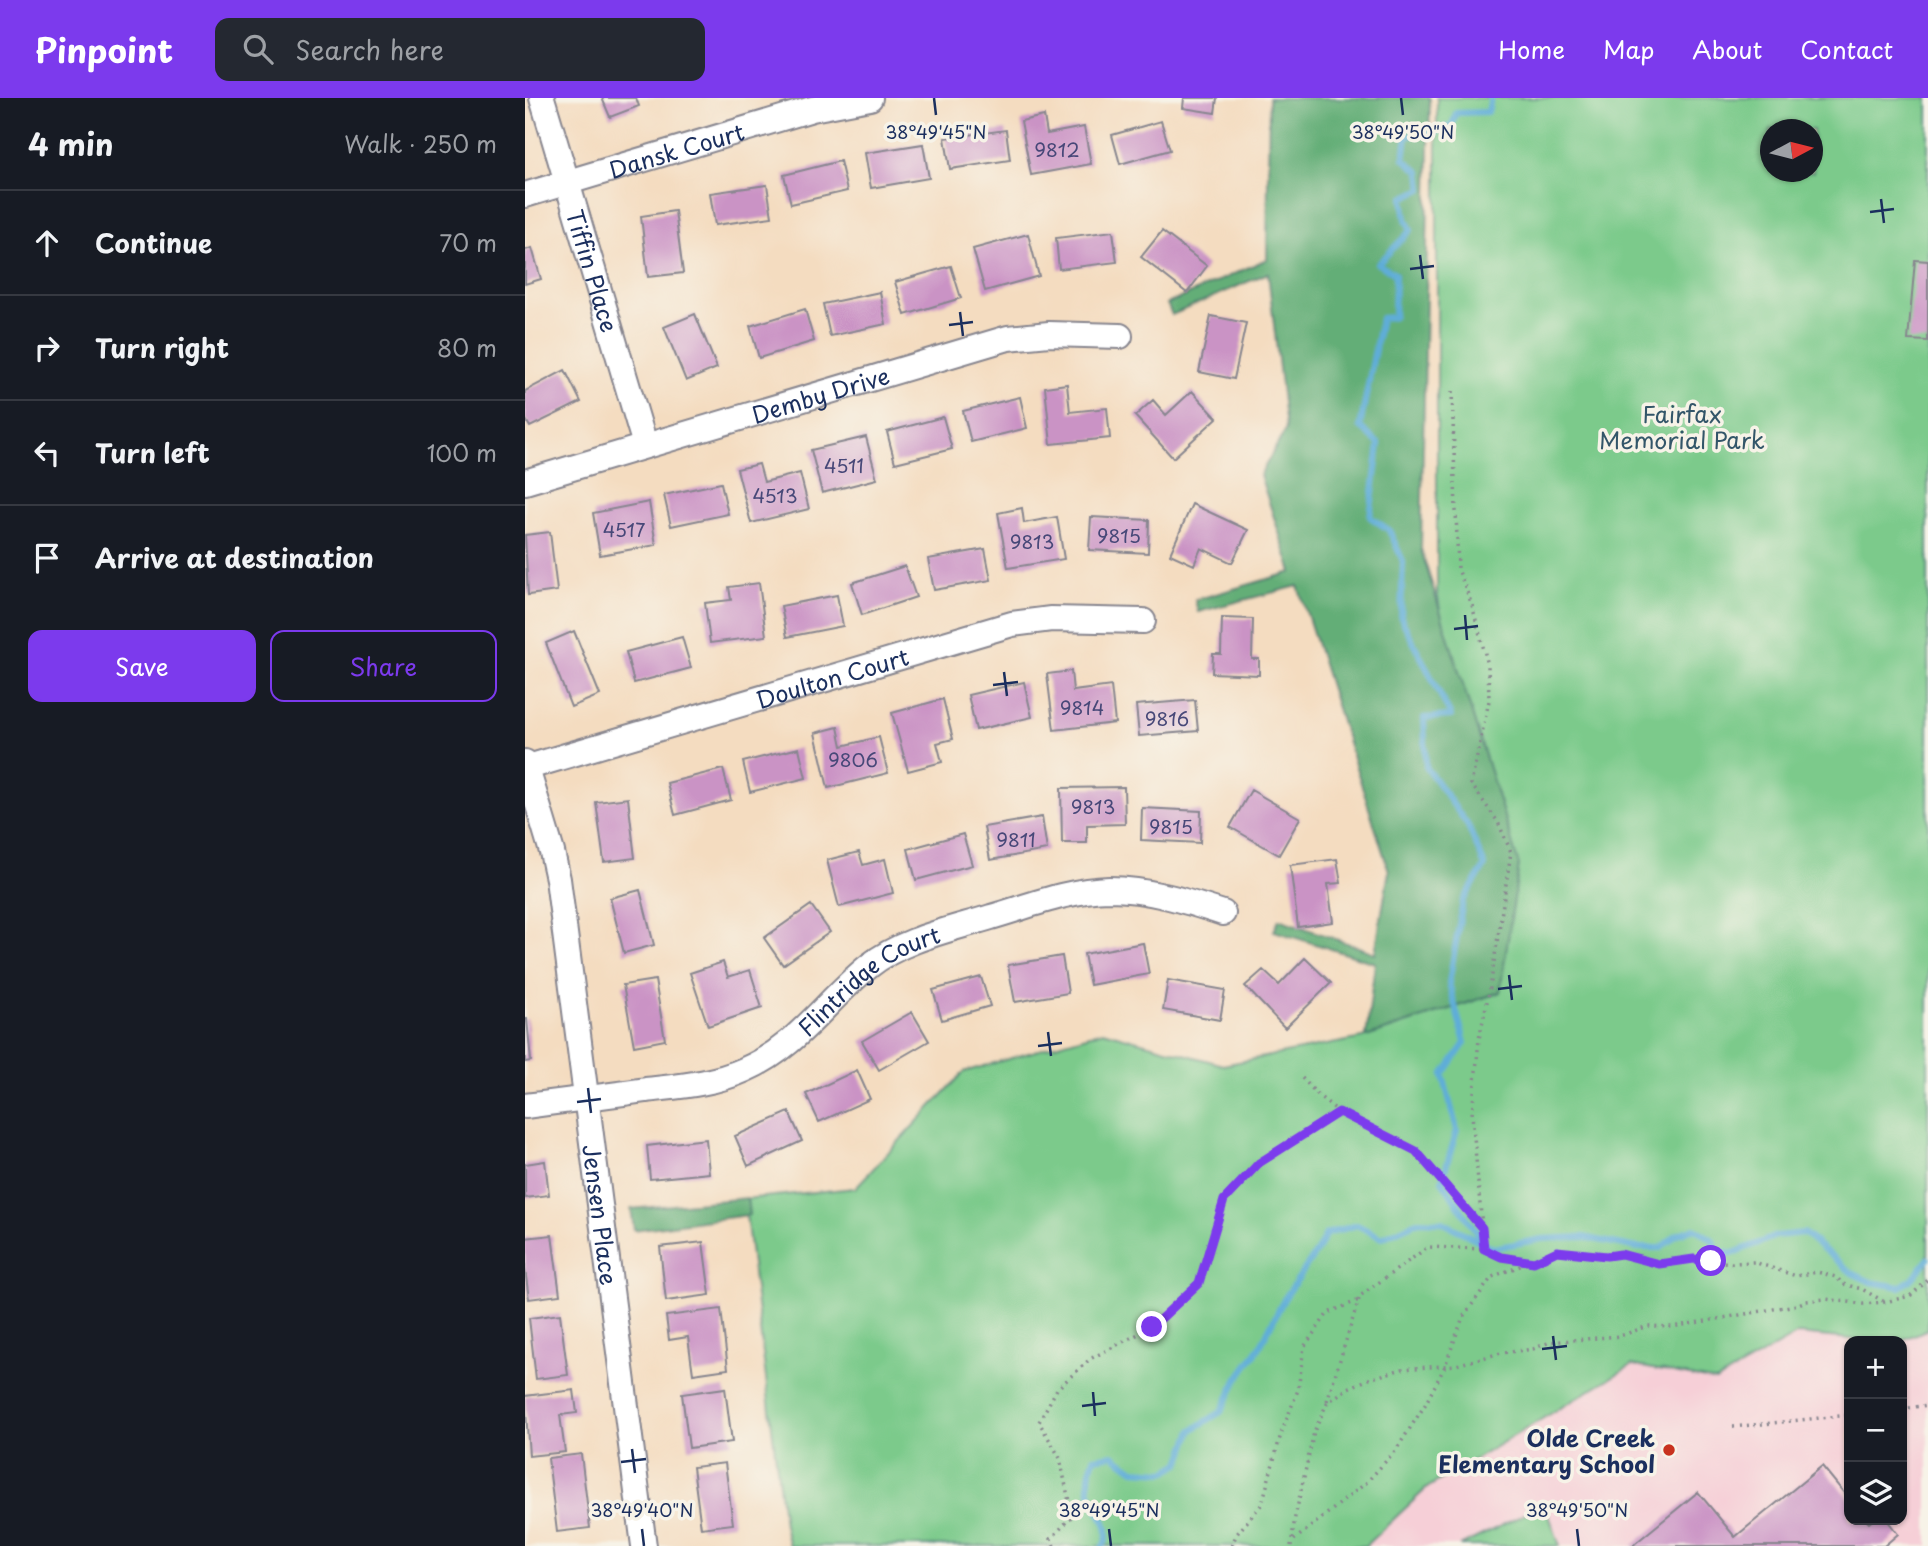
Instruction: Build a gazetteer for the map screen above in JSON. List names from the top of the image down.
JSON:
{
  "streets": {
    "street": [
      "Dansk Court",
      "Tiffin Place",
      "Demby Drive",
      "Doulton Court",
      "Flintridge Court",
      "Jensen Place"
    ]
  },
  "crossings": [
    ["Dansk Court", "Tiffin Place"],
    ["Tiffin Place", "Demby Drive"],
    ["Doulton Court", "Jensen Place"],
    ["Flintridge Court", "Jensen Place"]
  ],
  "parks": ["Fairfax Memorial Park"],
  "places": ["Olde Creek Elementary School"],
  "house_numbers": [
    "9812",
    "4511",
    "4513",
    "4517",
    "9815",
    "9813",
    "9814",
    "9816",
    "9806",
    "9813",
    "9815",
    "9811"
  ],
  "north": "right",
  "page": {
    "header": "Pinpoint",
    "search": "Search here",
    "nav": [
      "Home",
      "Map",
      "About",
      "Contact"
    ],
    "heading": ["4 min", "Walk · 250 m"],
    "list": [
      ["Continue", "70 m"],
      ["Turn right", "80 m"],
      ["Turn left", "100 m"],
      "Arrive at destination"
    ],
    "buttons": ["Save", "Share"],
    "map_buttons": ["+", "−"]
  },
  "coordinates": ["38°49'45\"N", "38°49'50\"N", "38°49'40\"N"]
}
